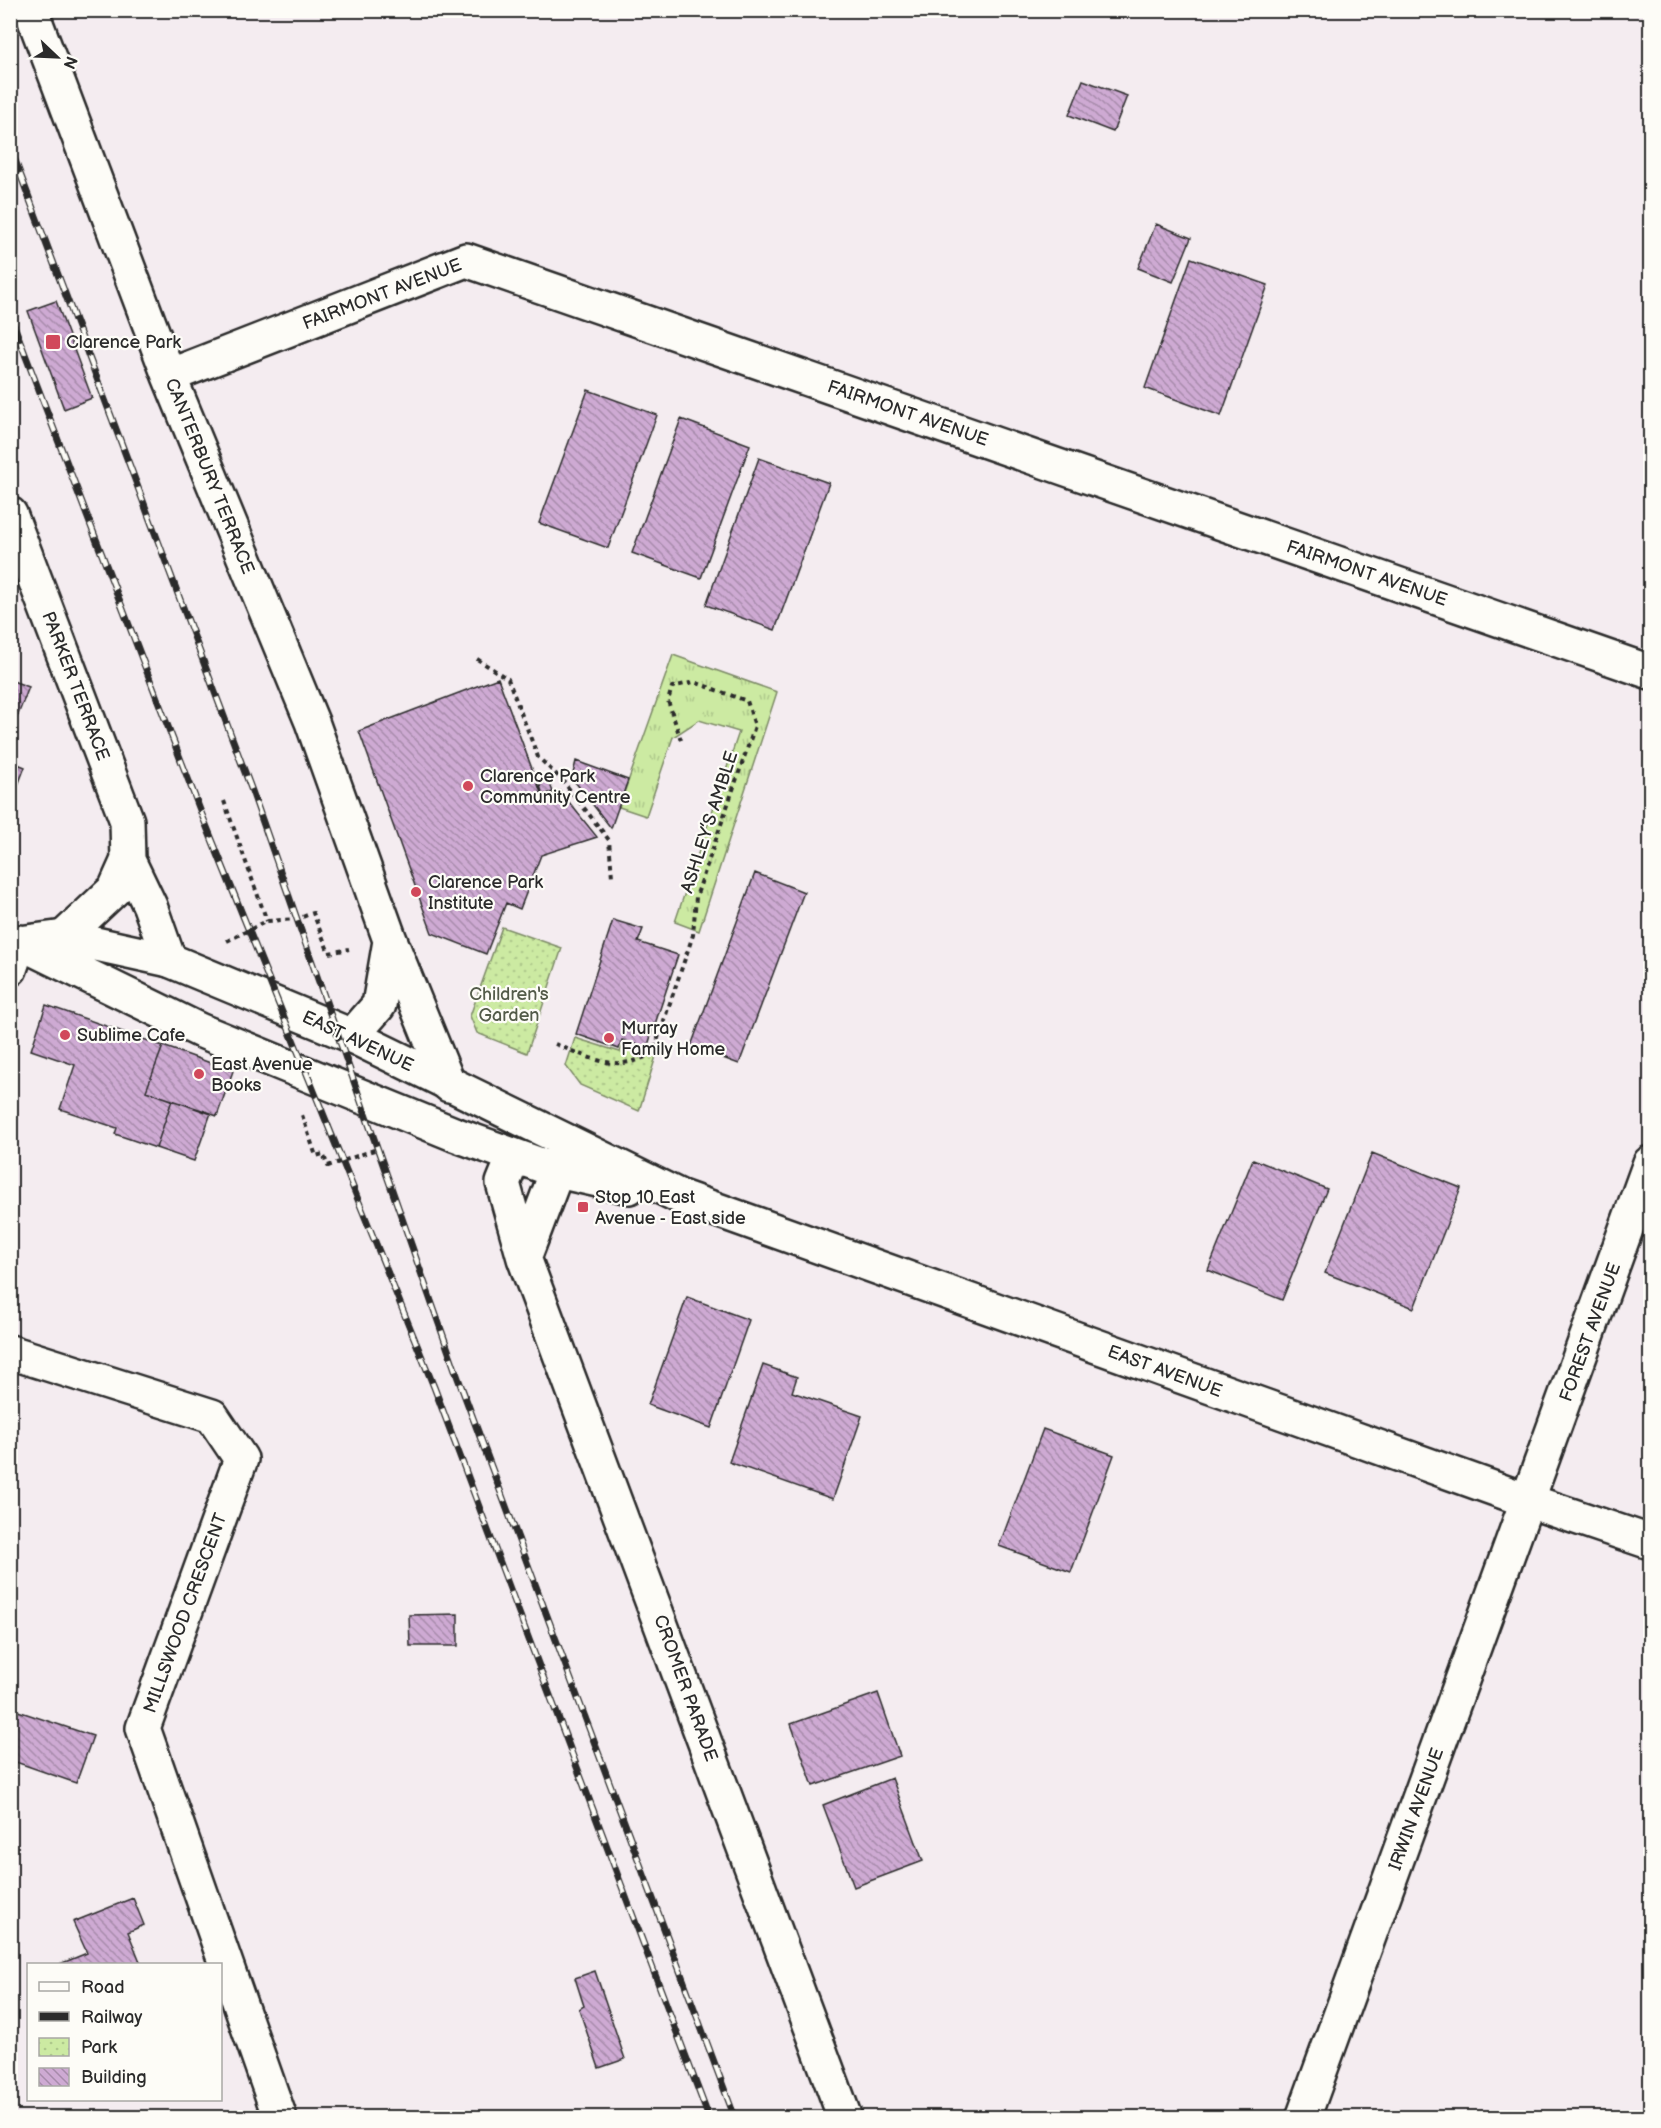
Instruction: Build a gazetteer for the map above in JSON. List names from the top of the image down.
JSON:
{
  "streets": {
    "street": [
      "FAIRMONT AVENUE",
      "CANTERBURY TERRACE",
      "PARKER TERRACE",
      "EAST AVENUE",
      "FOREST AVENUE",
      "MILLSWOOD CRESCENT",
      "CROMER PARADE",
      "IRWIN AVENUE"
    ],
    "path": ["ASHLEY’S AMBLE"]
  },
  "crossings": [
    ["FAIRMONT AVENUE", "CANTERBURY TERRACE"],
    ["CANTERBURY TERRACE", "EAST AVENUE"],
    ["PARKER TERRACE", "EAST AVENUE"],
    ["EAST AVENUE", "FOREST AVENUE"],
    ["EAST AVENUE", "CROMER PARADE"],
    ["EAST AVENUE", "IRWIN AVENUE"],
    ["FOREST AVENUE", "IRWIN AVENUE"]
  ],
  "parks": ["Children's Garden"],
  "places": {
    "transit": ["Clarence Park", "Stop 10 East Avenue - East side"],
    "other": [
      "Clarence Park Community Centre",
      "Clarence Park Institute",
      "Sublime Cafe",
      "Murray Family Home",
      "East Avenue Books"
    ]
  },
  "legend": [
    "Road",
    "Railway",
    "Park",
    "Building"
  ],
  "north": "bottom right"
}
